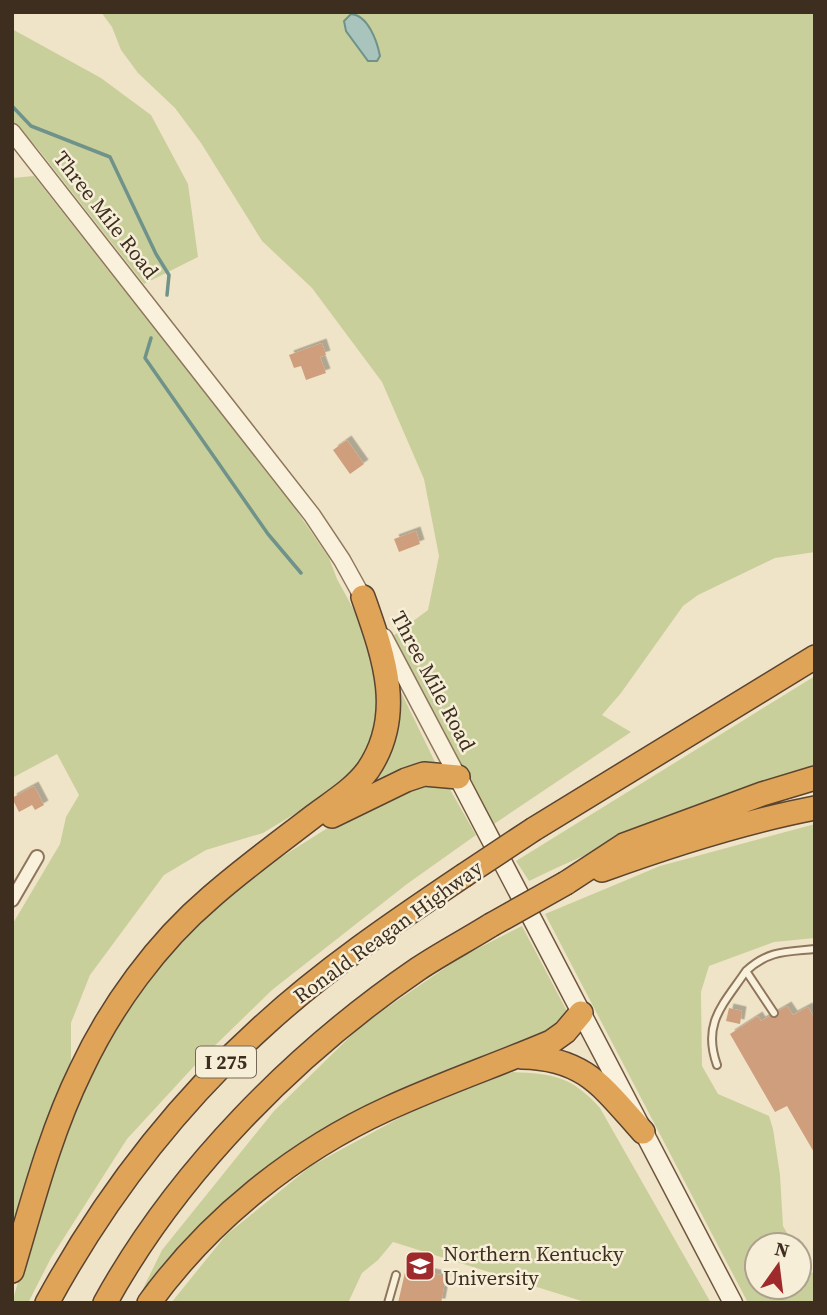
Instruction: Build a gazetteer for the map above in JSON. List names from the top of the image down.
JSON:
{
  "streets": {
    "highway": ["Ronald Reagan Highway", "I 275"],
    "main road": ["Three Mile Road"]
  },
  "places": {
    "school or university": ["Northern Kentucky University"]
  },
  "north": "top"
}
